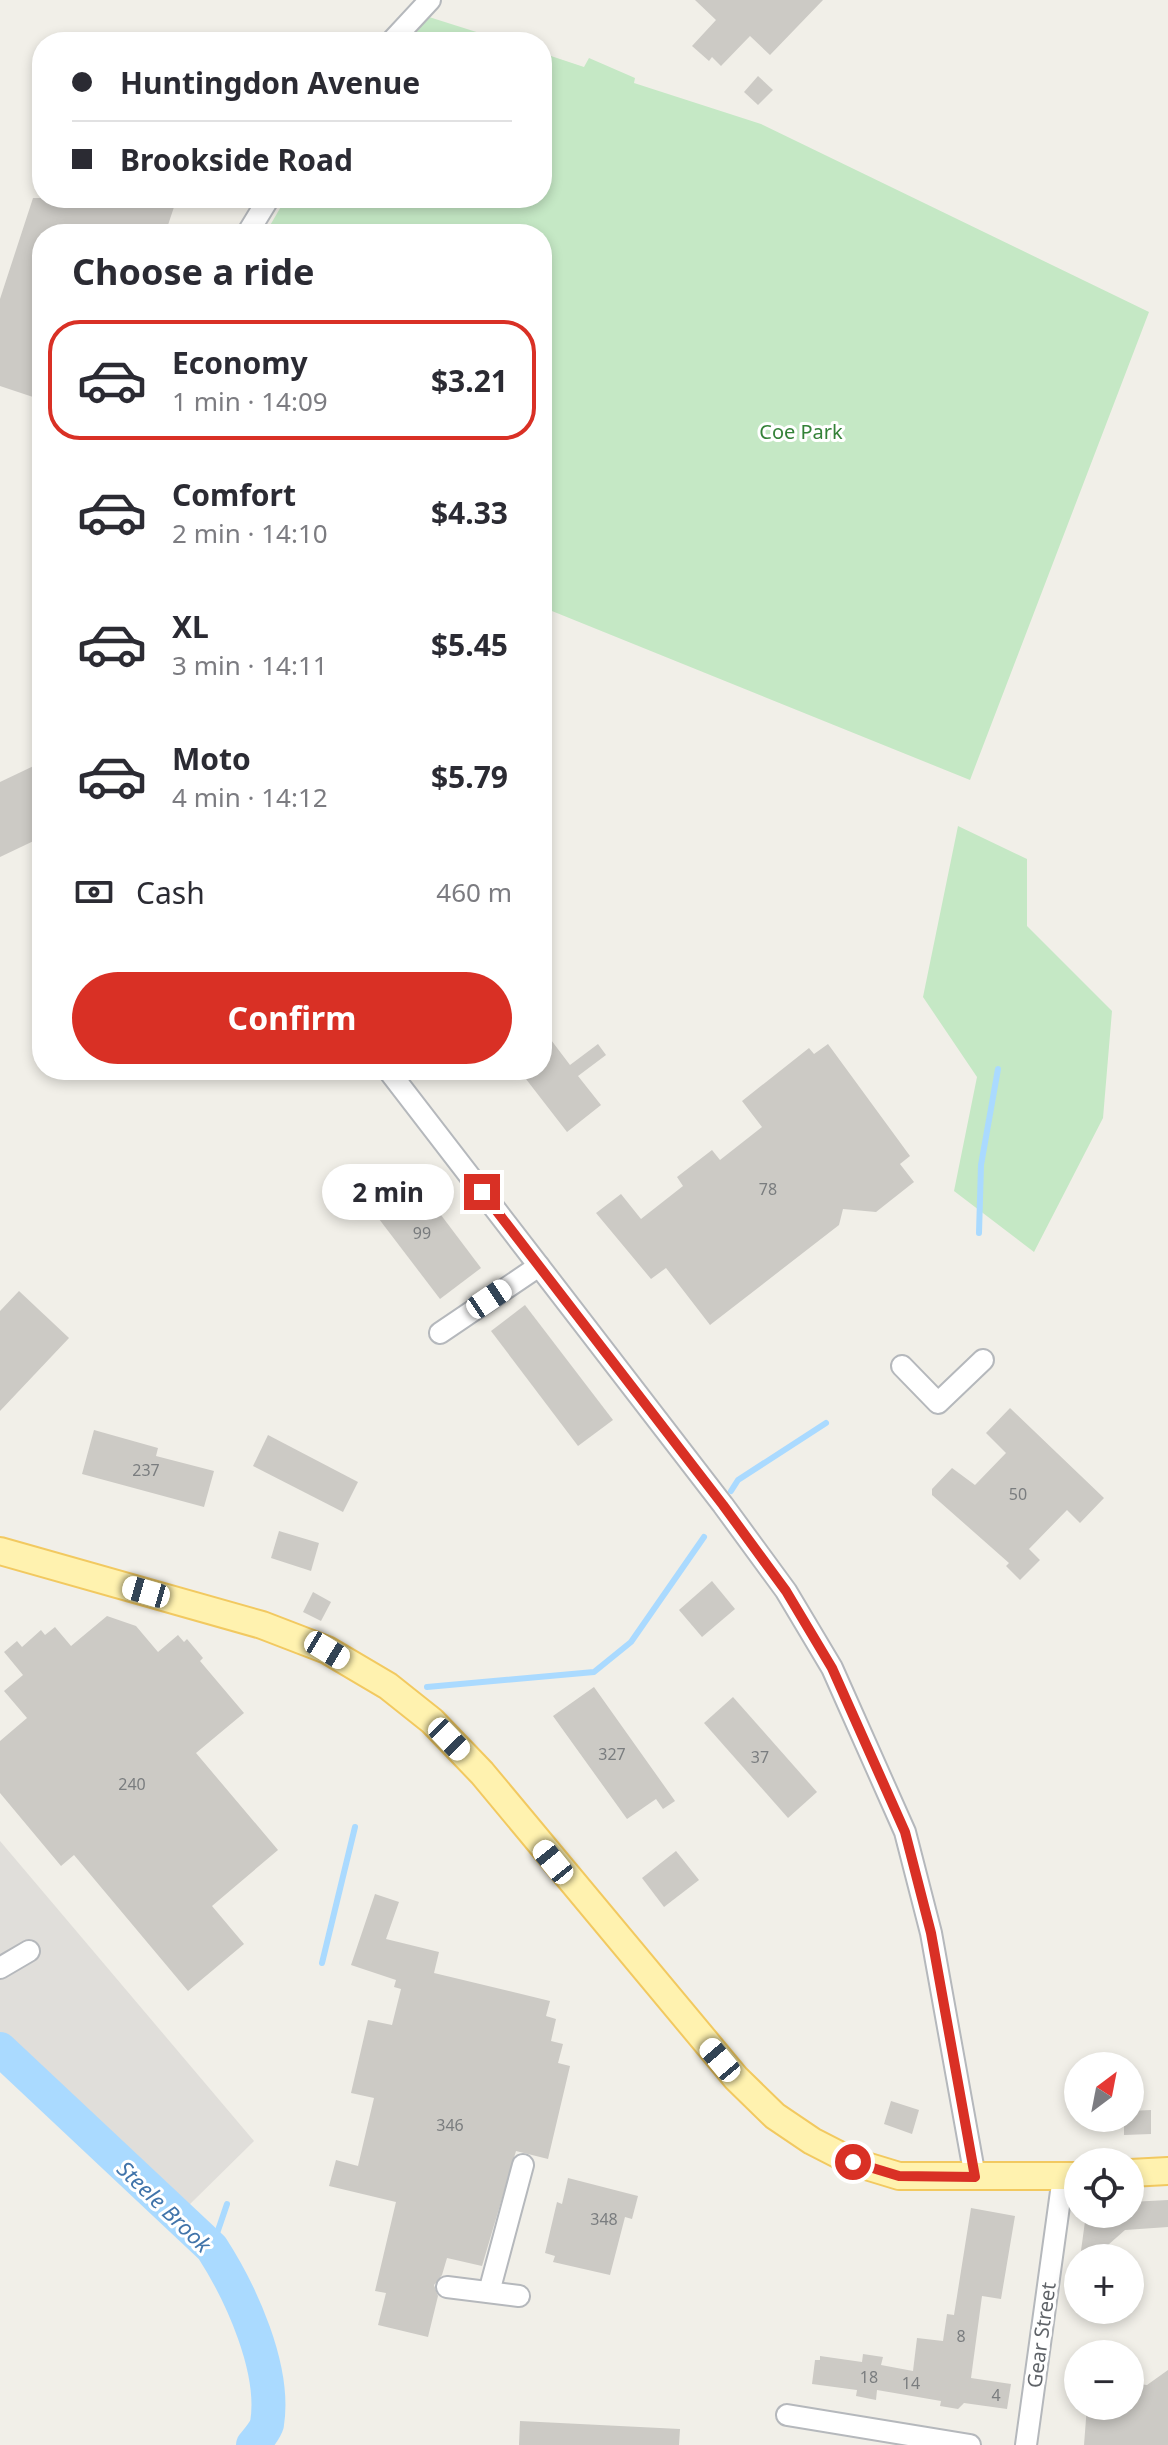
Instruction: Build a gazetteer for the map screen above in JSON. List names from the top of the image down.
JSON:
{
  "streets": {
    "street": ["Gear Street"]
  },
  "water": ["Steele Brook"],
  "parks": ["Coe Park"],
  "house_numbers": [
    "78",
    "99",
    "237",
    "50",
    "327",
    "37",
    "240",
    "346",
    "348",
    "8",
    "18",
    "14",
    "4"
  ],
  "north": "top right",
  "page": {
    "banner": ["Huntingdon Avenue", "Brookside Road"],
    "heading": "Choose a ride",
    "list": [
      {
        "name": "Economy",
        "note": "1 min · 14:09",
        "value": "$3.21"
      },
      {
        "name": "Comfort",
        "note": "2 min · 14:10",
        "value": "$4.33"
      },
      {
        "name": "XL",
        "note": "3 min · 14:11",
        "value": "$5.45"
      },
      {
        "name": "Moto",
        "note": "4 min · 14:12",
        "value": "$5.79"
      }
    ],
    "pay": ["Cash", "460 m"],
    "buttons": "Confirm",
    "bubble": "2 min",
    "map_buttons": ["+", "−"]
  }
}
